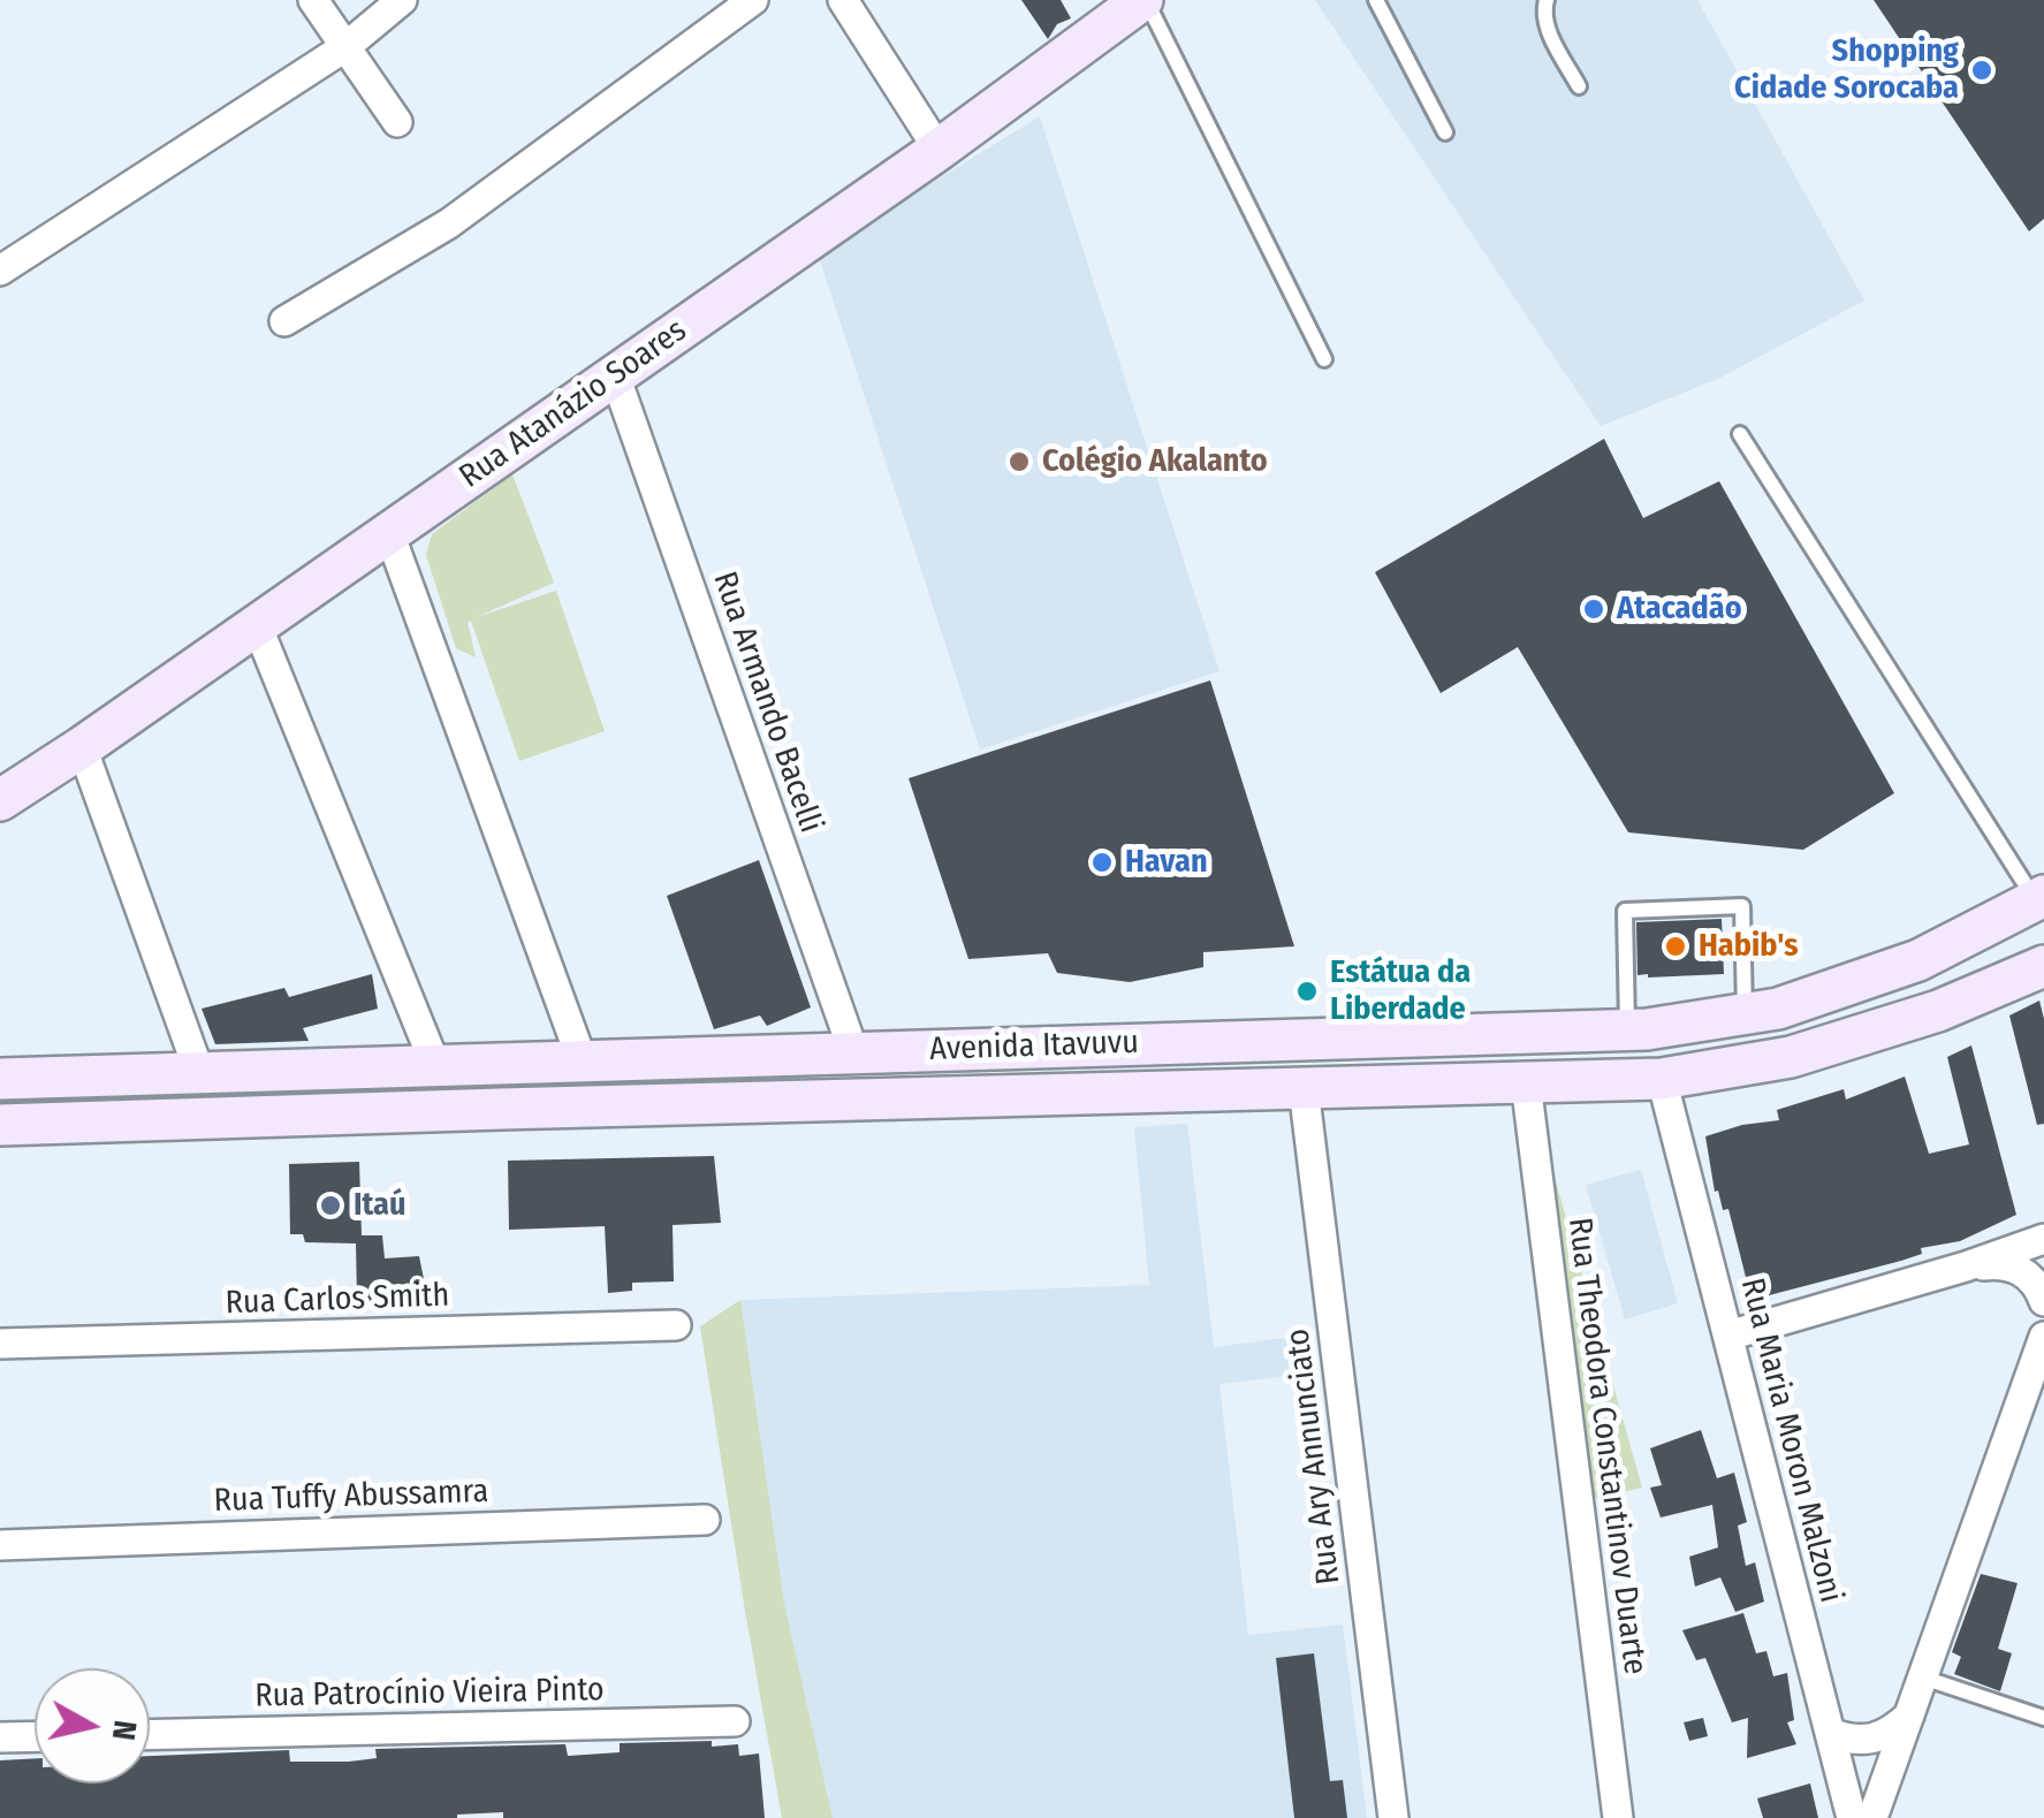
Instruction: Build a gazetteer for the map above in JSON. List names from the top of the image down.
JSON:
{
  "streets": {
    "main road": ["Rua Atanázio Soares", "Avenida Itavuvu"],
    "street": [
      "Rua Armando Bacelli",
      "Rua Carlos Smith",
      "Rua Maria Moron Malzoni",
      "Rua Theodora Constantinov Duarte",
      "Rua Ary Annunciato",
      "Rua Tuffy Abussamra",
      "Rua Patrocínio Vieira Pinto"
    ]
  },
  "crossings": [
    ["Rua Atanázio Soares", "Rua Armando Bacelli"],
    ["Rua Armando Bacelli", "Avenida Itavuvu"],
    ["Avenida Itavuvu", "Rua Maria Moron Malzoni"],
    ["Avenida Itavuvu", "Rua Theodora Constantinov Duarte"],
    ["Avenida Itavuvu", "Rua Ary Annunciato"]
  ],
  "places": [
    "Shopping Cidade Sorocaba",
    "Colégio Akalanto",
    "Atacadão",
    "Havan",
    "Habib's",
    "Estátua da Liberdade",
    "Itaú"
  ],
  "north": "right"
}
